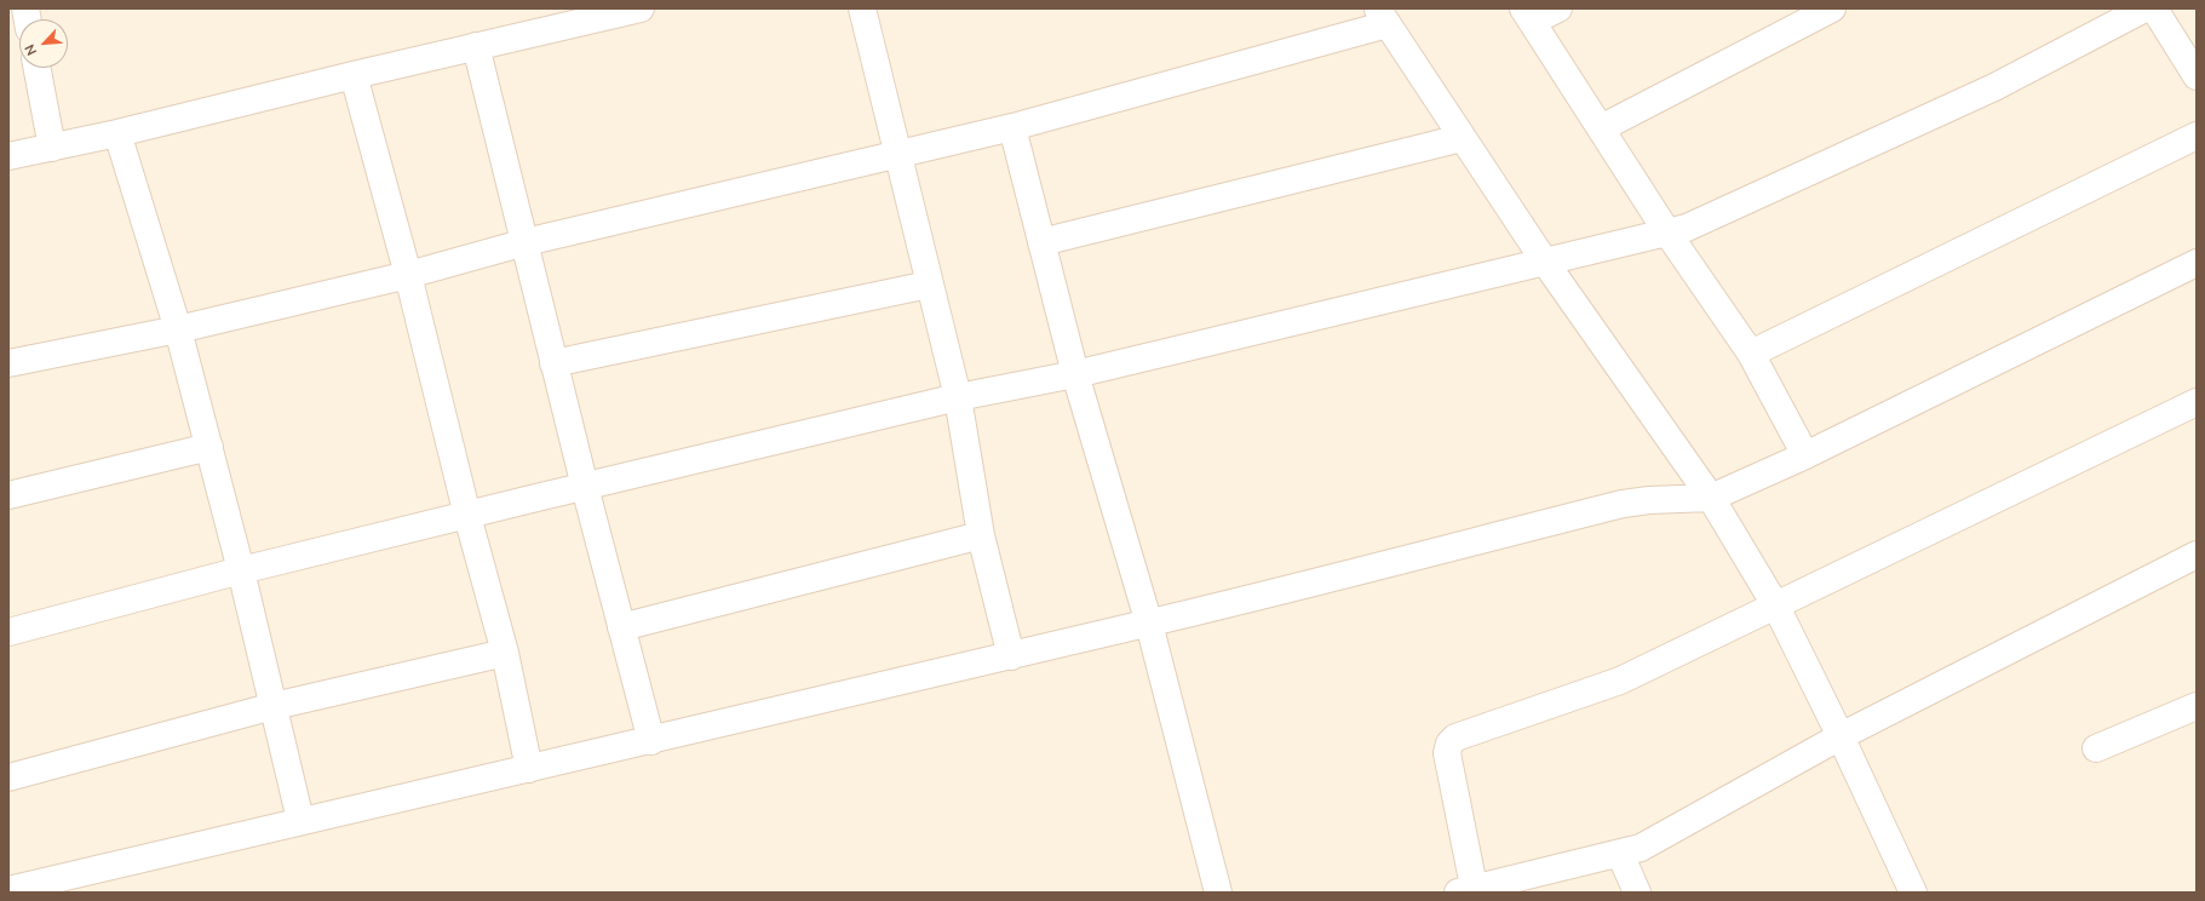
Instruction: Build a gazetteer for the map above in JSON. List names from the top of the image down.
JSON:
{
  "north": "bottom left"
}
